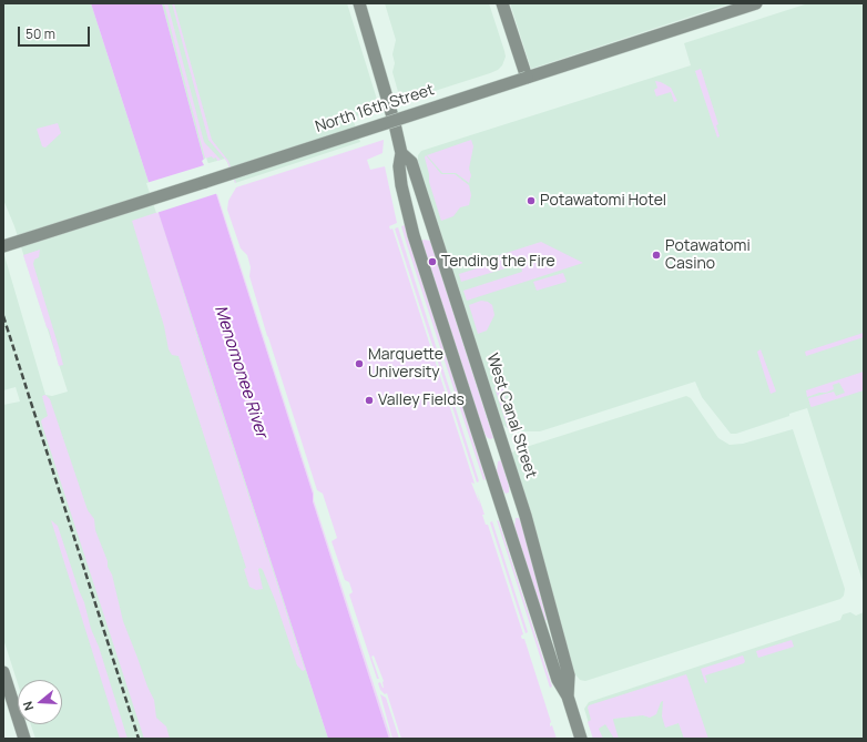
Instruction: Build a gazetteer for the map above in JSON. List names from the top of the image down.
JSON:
{
  "streets": {
    "street": ["North 16th Street", "West Canal Street"]
  },
  "water": ["Menomonee River"],
  "places": [
    "Potawatomi Hotel",
    "Potawatomi Casino",
    "Tending the Fire",
    "Marquette University",
    "Valley Fields"
  ],
  "scale_bar": "50 m",
  "north": "left"
}
